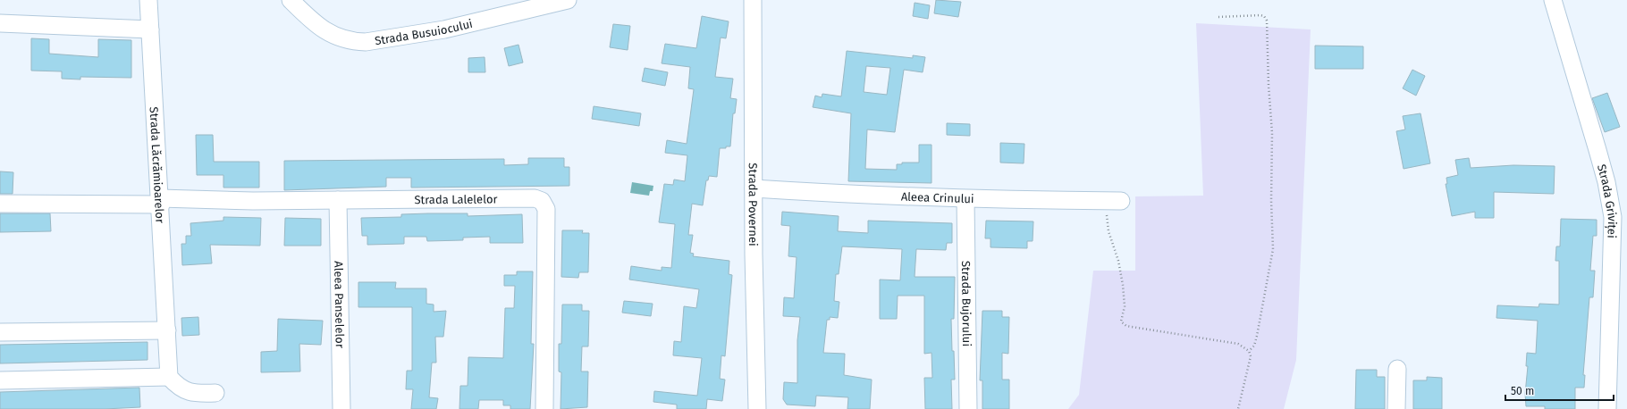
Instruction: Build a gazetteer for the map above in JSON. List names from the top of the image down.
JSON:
{
  "streets": {
    "street": [
      "Strada Busuiocului",
      "Strada Lăcrămioarelor",
      "Aleea Crinului",
      "Strada Lalelelor",
      "Strada Griviței",
      "Strada Povernei",
      "Strada Bujorului",
      "Aleea Panselelor"
    ]
  },
  "crossings": [
    ["Strada Lăcrămioarelor", "Strada Lalelelor"],
    ["Aleea Crinului", "Strada Povernei"],
    ["Aleea Crinului", "Strada Bujorului"],
    ["Strada Lalelelor", "Aleea Panselelor"]
  ],
  "scale_bar": "50 m"
}
